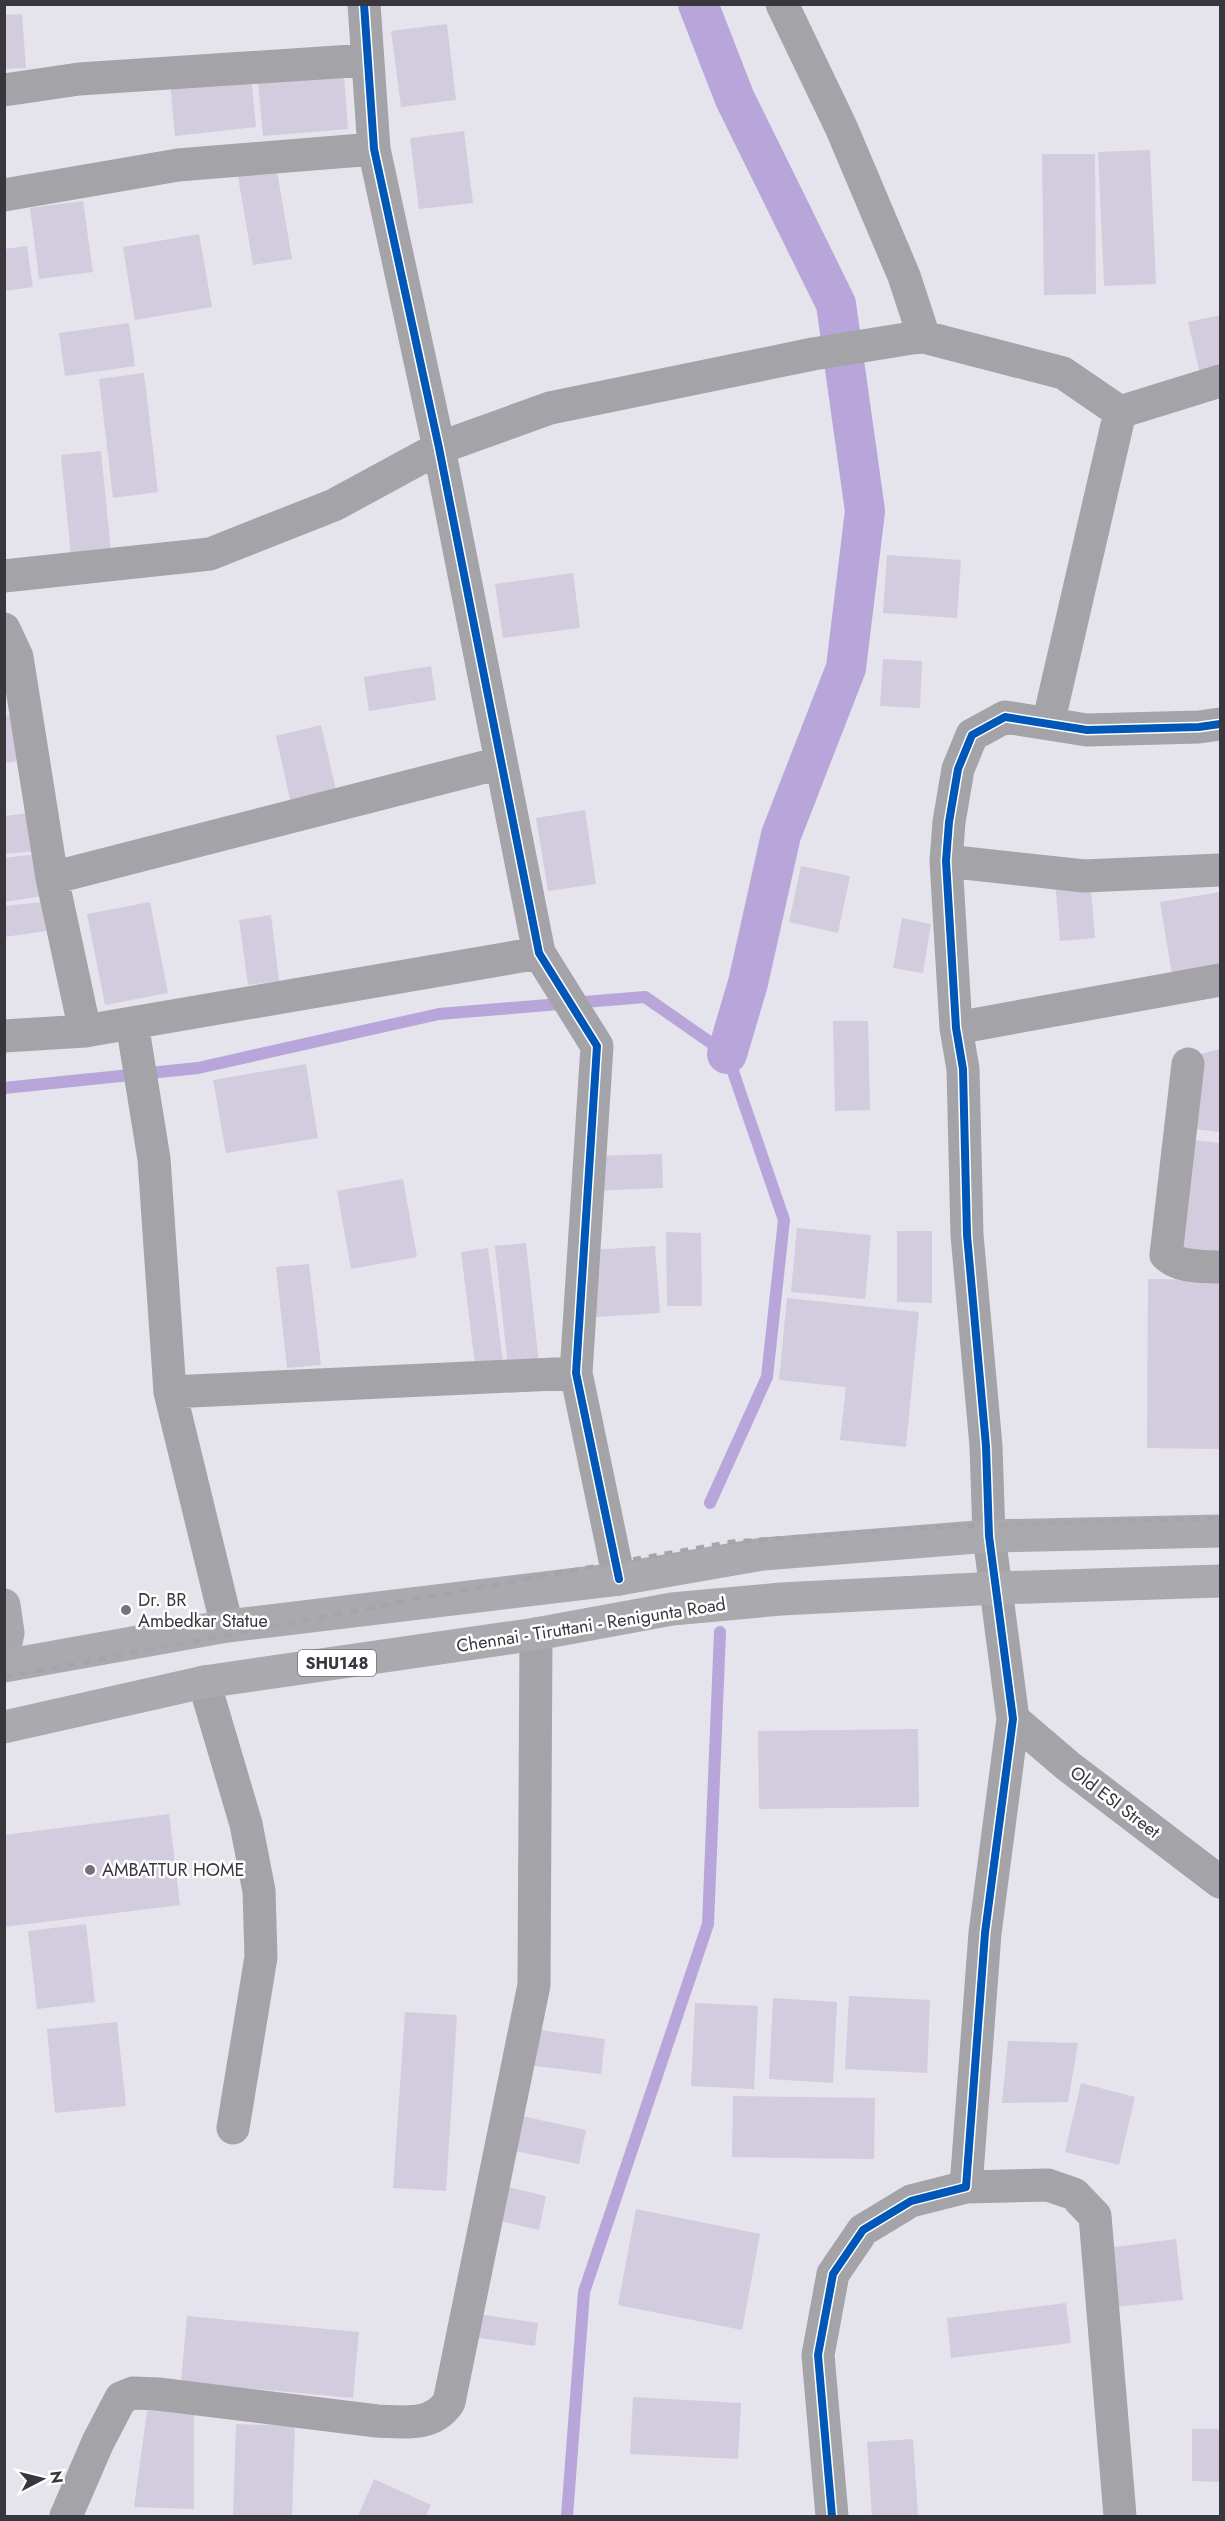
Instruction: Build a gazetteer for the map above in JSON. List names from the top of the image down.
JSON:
{
  "streets": {
    "highway": ["Chennai - Tiruttani - Renigunta Road", "SHU148"],
    "street": ["Old ESI Street"]
  },
  "places": ["Dr. BR Ambedkar Statue", "AMBATTUR HOME"],
  "north": "right"
}
